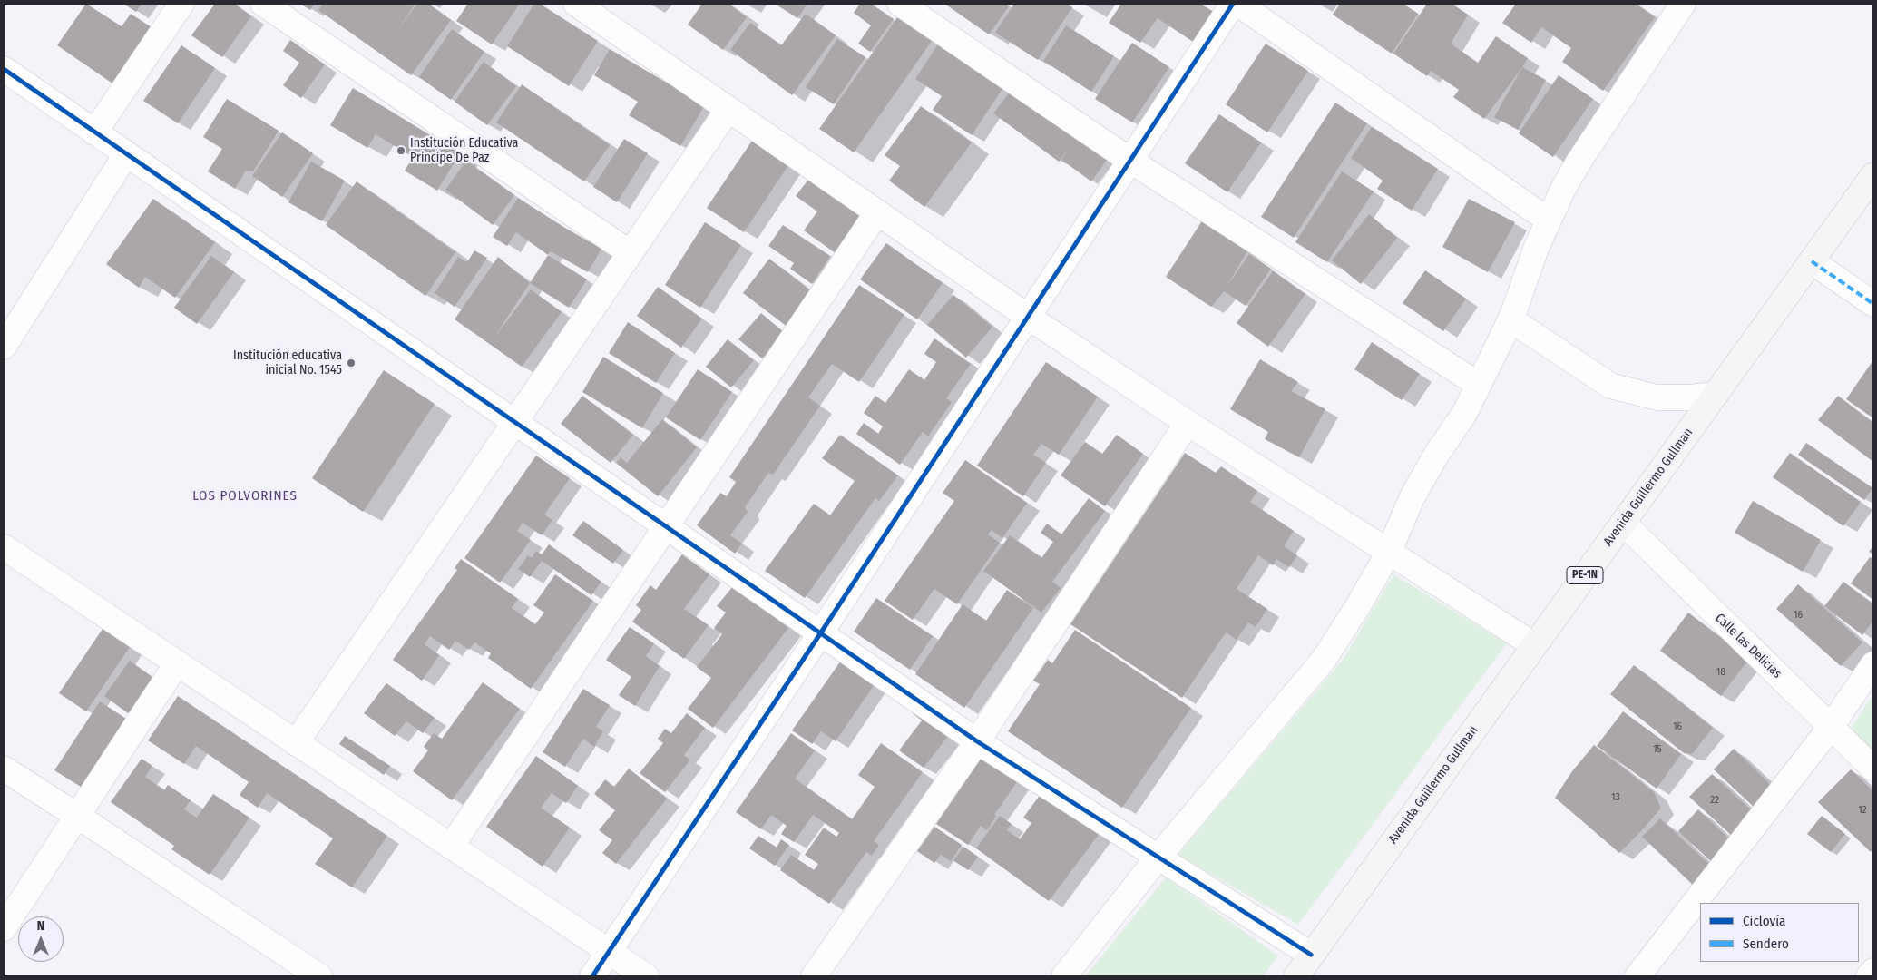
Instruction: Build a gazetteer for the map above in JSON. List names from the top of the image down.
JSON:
{
  "streets": {
    "main road": ["Avenida Guillermo Gullman", "PE-1N"],
    "street": ["Calle las Delicias"]
  },
  "crossings": [
    ["Avenida Guillermo Gullman", "Calle las Delicias"]
  ],
  "districts": ["LOS POLVORINES"],
  "places": ["Institución Educativa Principe De Paz", "Institución educativa inicial No. 1545"],
  "house_numbers": [
    "16",
    "18",
    "16",
    "15",
    "13",
    "22",
    "12"
  ],
  "legend": ["Ciclovía", "Sendero"],
  "north": "top"
}
